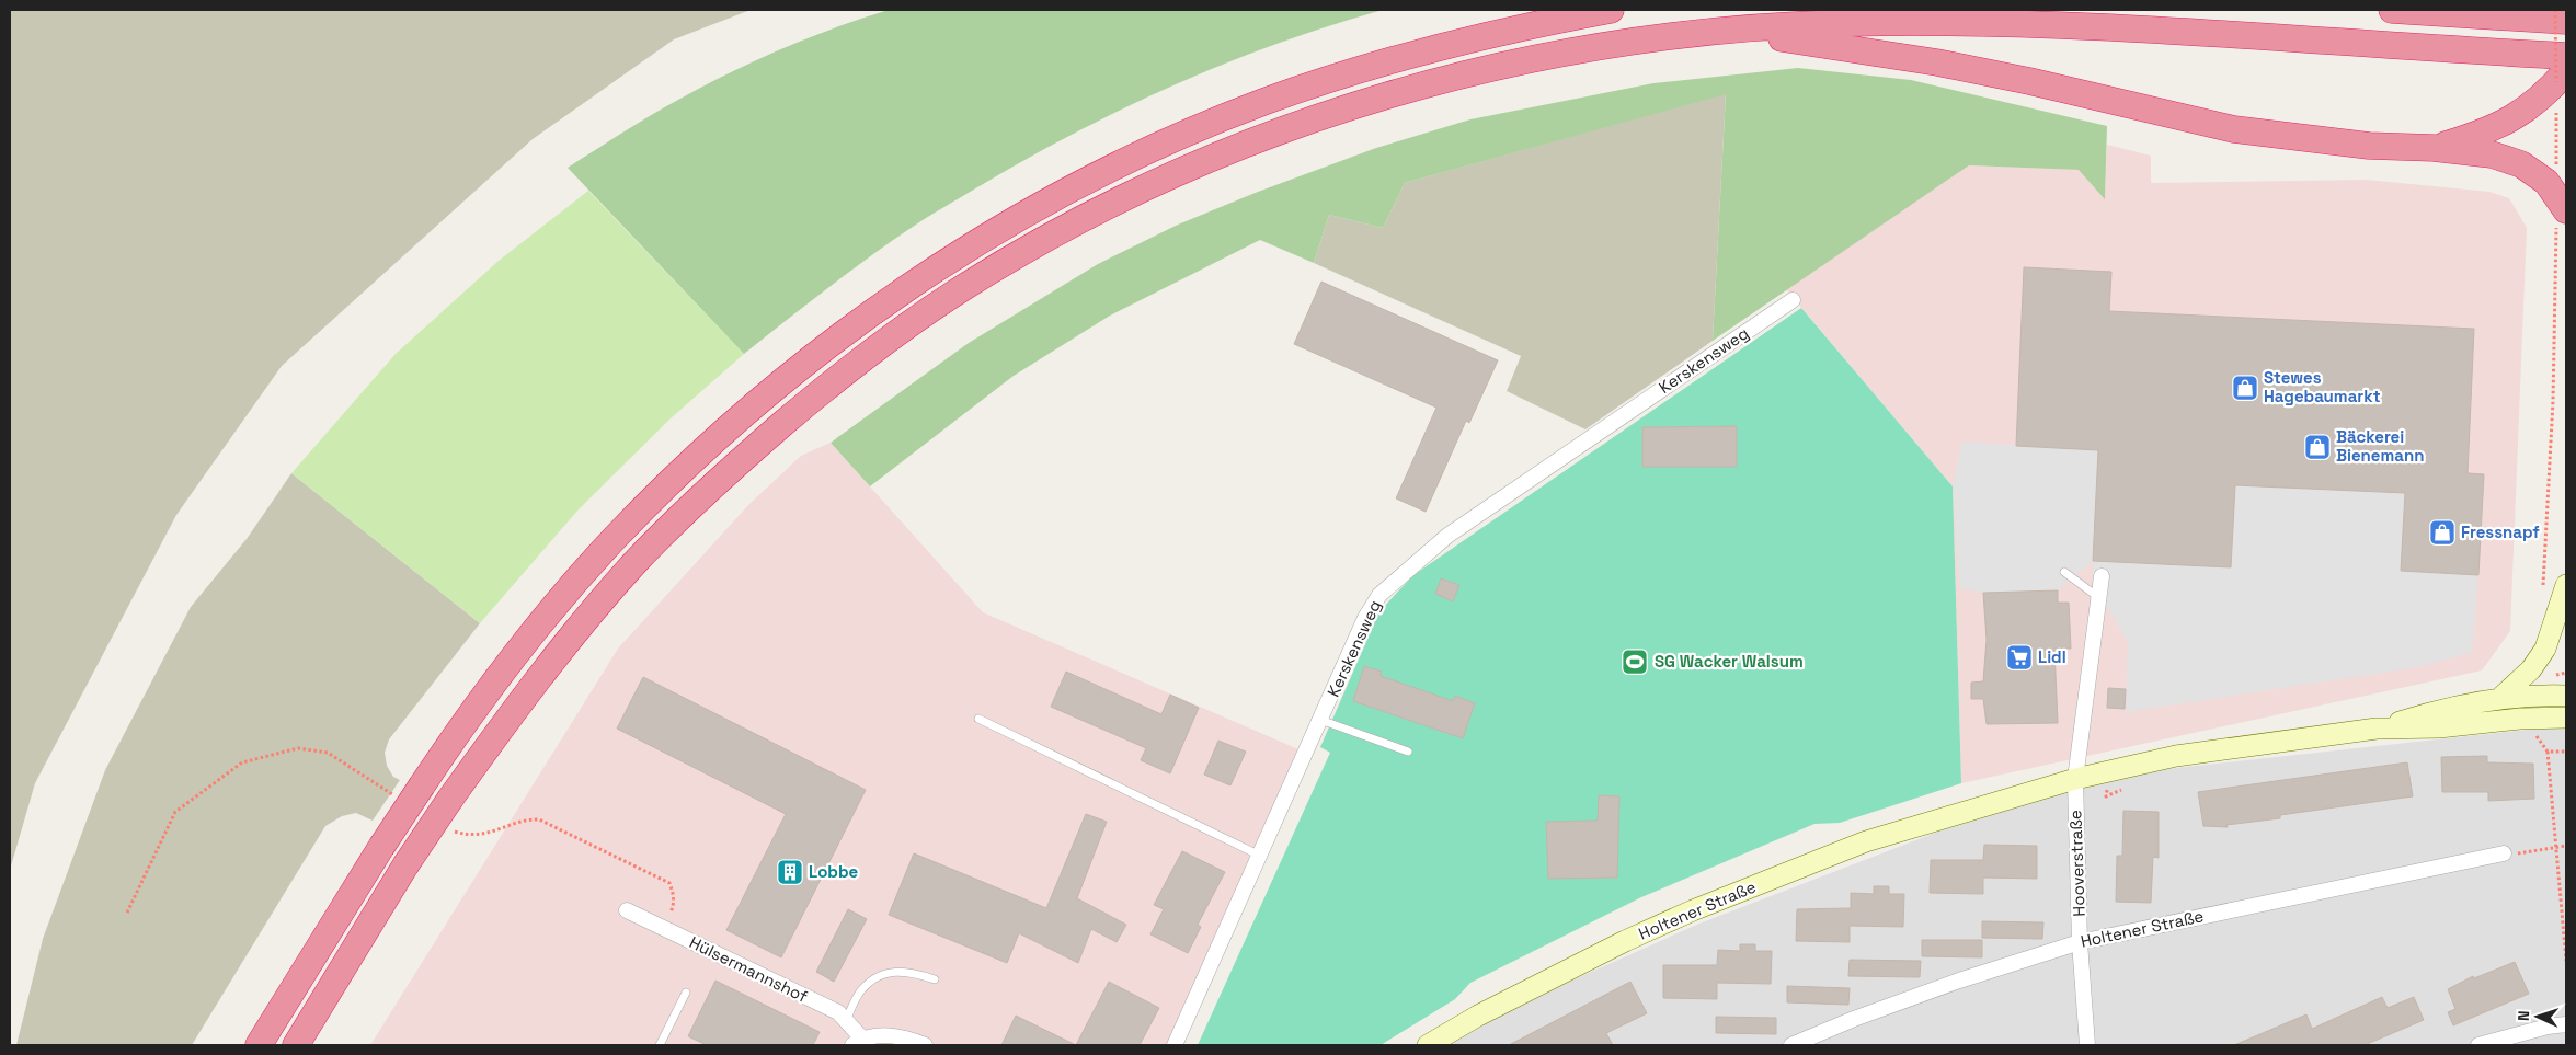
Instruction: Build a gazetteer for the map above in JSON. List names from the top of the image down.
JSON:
{
  "streets": {
    "street": [
      "Kerskensweg",
      "Hooverstraße",
      "Holtener Straße",
      "Hülsermannshof"
    ]
  },
  "crossings": [
    ["Hooverstraße", "Holtener Straße"]
  ],
  "places": {
    "shop": ["Stewes Hagebaumarkt", "Bäckerei Bienemann", "Fressnapf"],
    "supermarket": ["Lidl"],
    "sports": ["SG Wacker Walsum"],
    "building": ["Lobbe"]
  },
  "north": "left"
}
